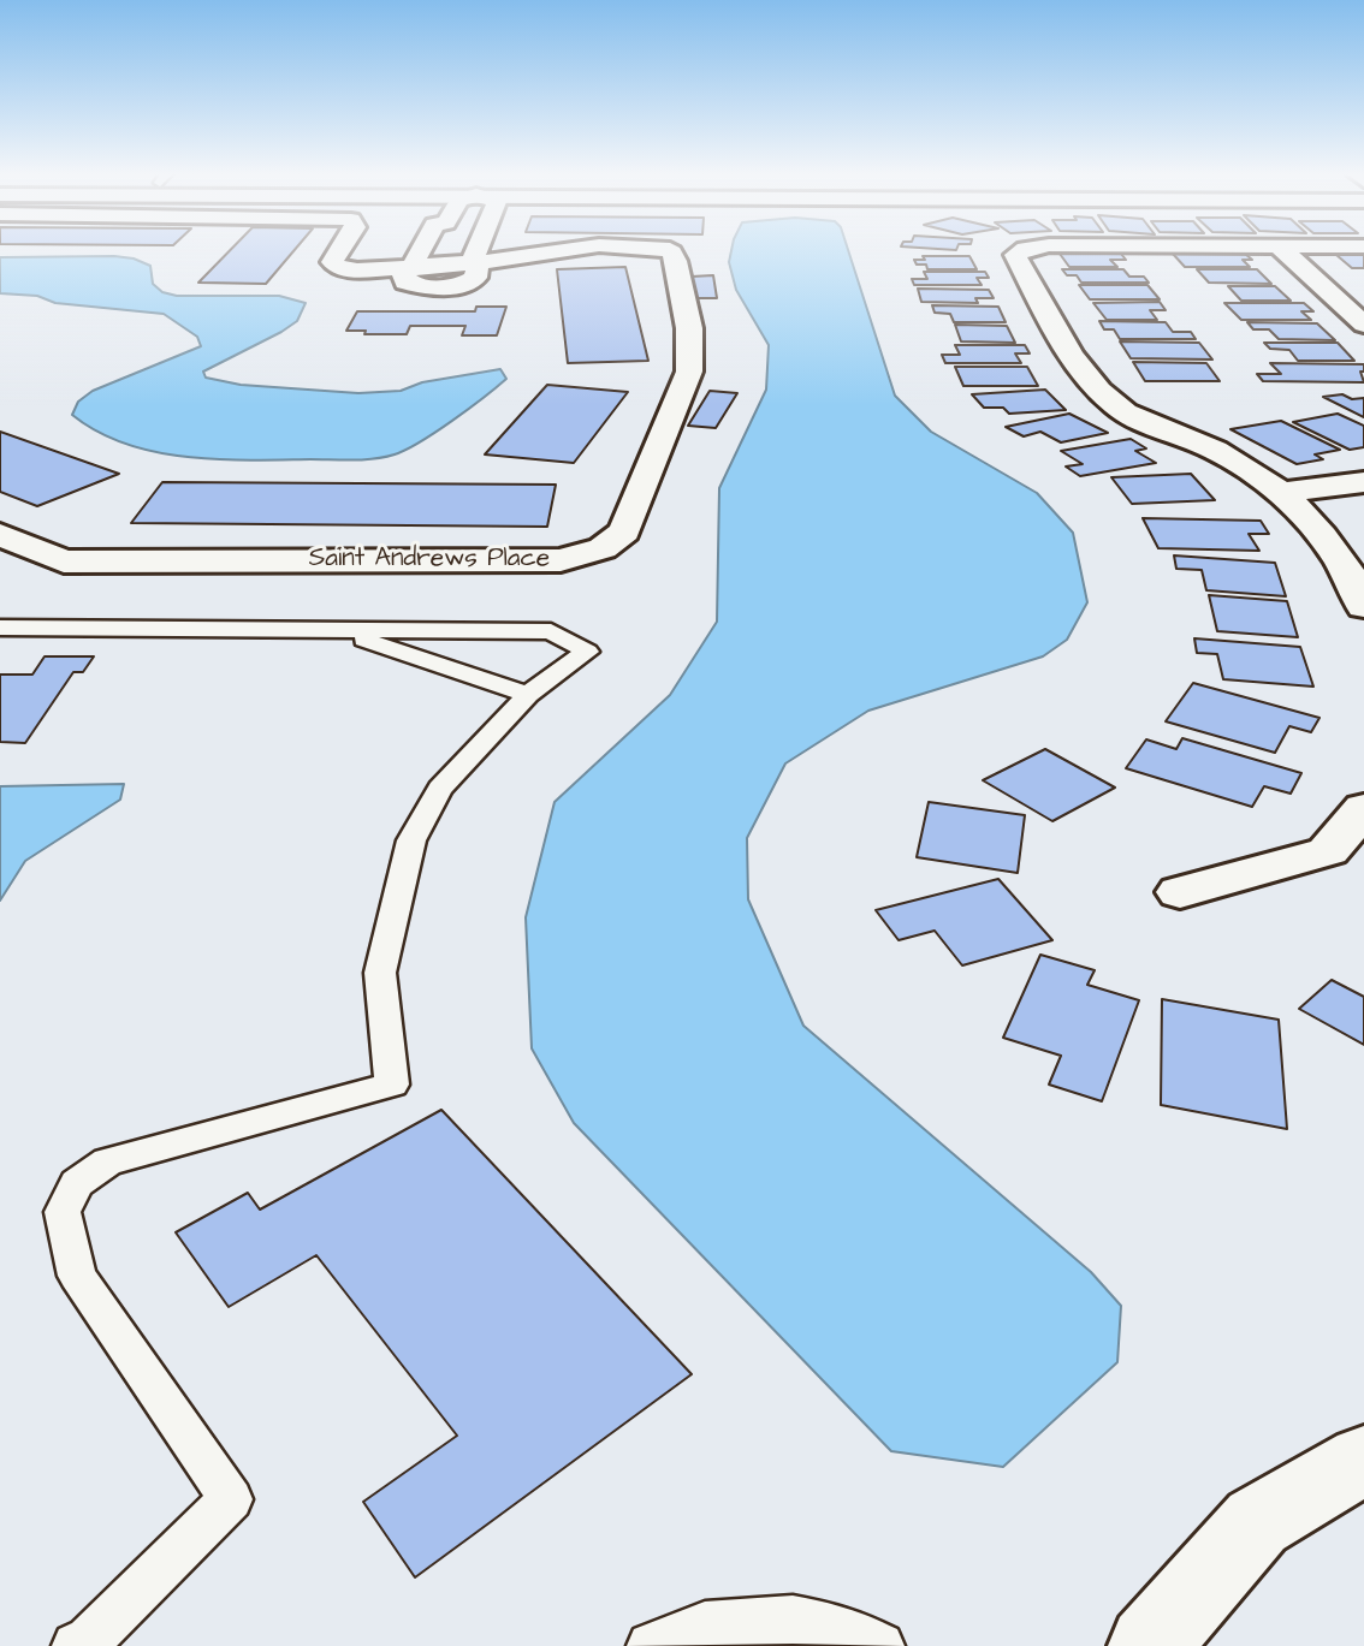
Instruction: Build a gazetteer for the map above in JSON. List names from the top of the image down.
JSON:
{
  "streets": {
    "street": ["Saint Andrews Place"]
  }
}
